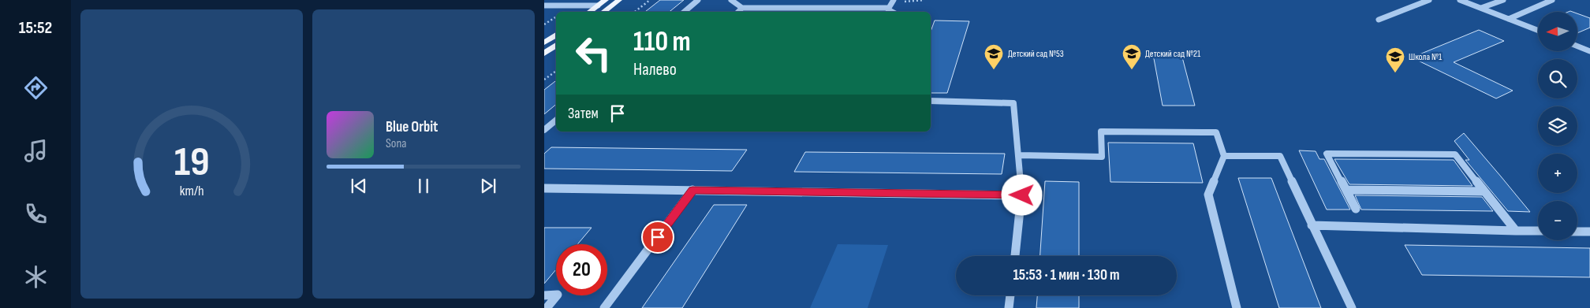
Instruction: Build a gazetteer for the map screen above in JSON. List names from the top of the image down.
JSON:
{
  "places": {
    "school or university": ["Детский сад №53", "Детский сад №21", "Школа №1"]
  },
  "north": "left",
  "page": {
    "tabs": "15:52",
    "map_buttons": ["+", "−"],
    "turn": ["110 m", "Налево"],
    "then": "Затем",
    "song": ["Blue Orbit", "Sona"],
    "limit": "20",
    "trip": "15:53 · 1 мин · 130 m",
    "gauge": ["19", "km/h"]
  }
}
